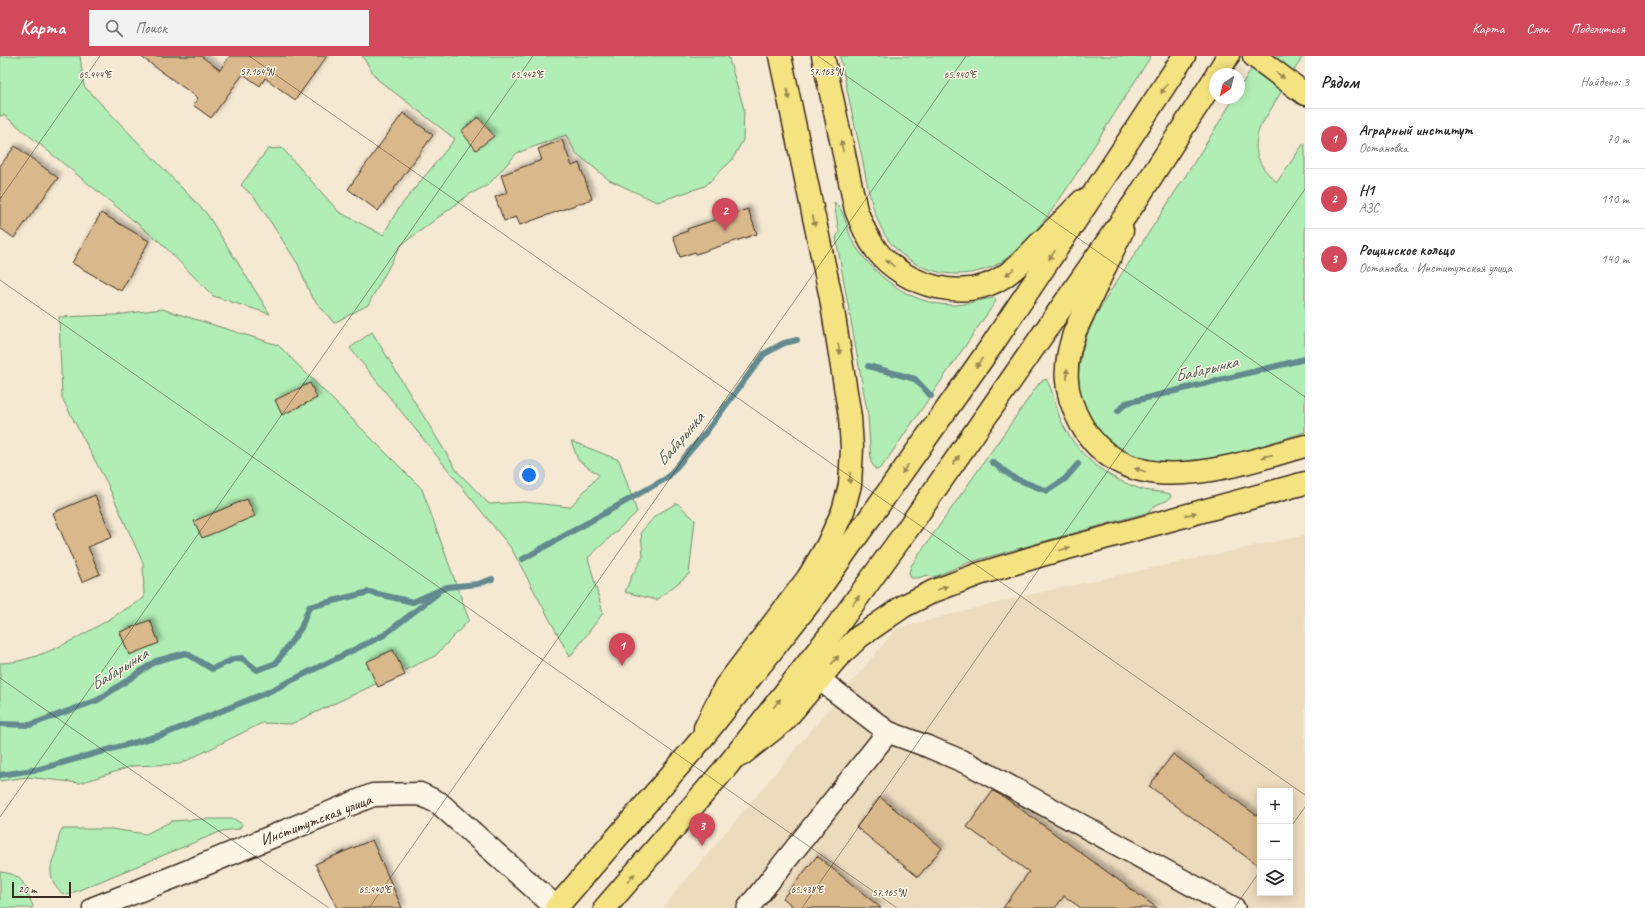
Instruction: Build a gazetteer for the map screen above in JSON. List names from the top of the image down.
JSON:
{
  "streets": {
    "street": ["Институтская улица"]
  },
  "water": ["Бабарынка"],
  "scale_bar": "20 m",
  "north": "bottom left",
  "page": {
    "header": "Карта",
    "search": "Поиск",
    "nav": ["Карта", "Слои", "Поделиться"],
    "heading": ["Рядом", "Найдено: 3"],
    "list": [
      {
        "mark": "1",
        "name": "Аграрный институт",
        "note": "Остановка",
        "value": "70 m"
      },
      {
        "mark": "2",
        "name": "Н1",
        "note": "АЗС",
        "value": "110 m"
      },
      {
        "mark": "3",
        "name": "Рощинское кольцо",
        "note": "Остановка · Институтская улица",
        "value": "140 m"
      }
    ],
    "pins": ["2", "1", "3"],
    "map_buttons": ["+", "−"],
    "scale": "20 m"
  },
  "coordinates": [
    "57.164°N",
    "57.163°N",
    "65.444°E",
    "65.442°E",
    "65.440°E",
    "65.438°E",
    "57.165°N"
  ]
}
